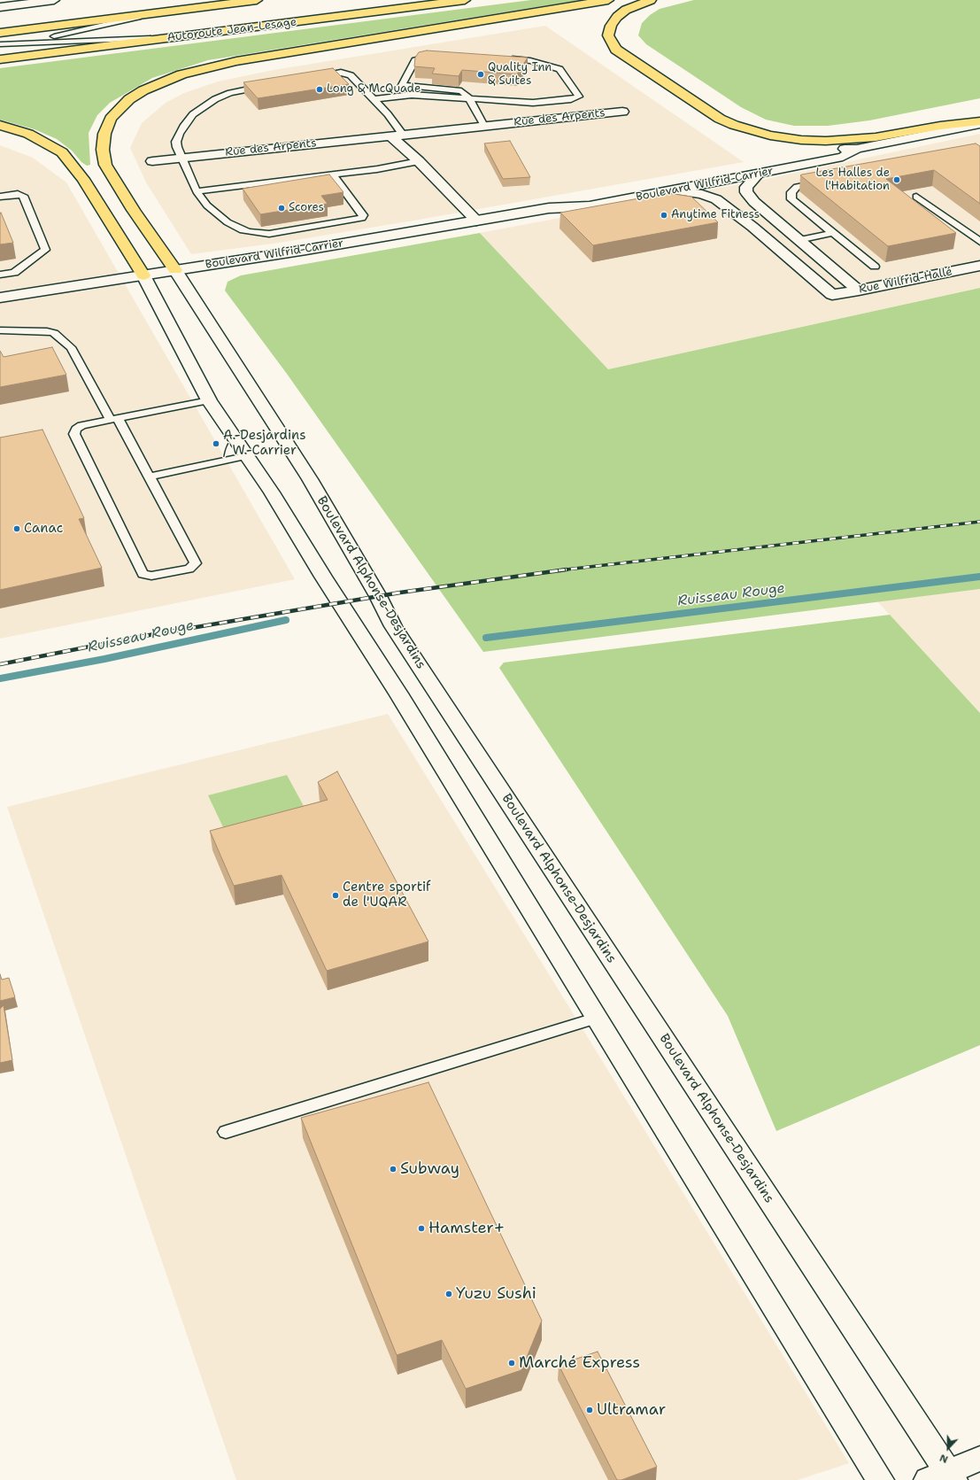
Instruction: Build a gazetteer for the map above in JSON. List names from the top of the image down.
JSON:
{
  "streets": {
    "highway": ["Autoroute Jean-Lesage"],
    "street": [
      "Rue des Arpents",
      "Boulevard Wilfrid-Carrier",
      "Rue Wilfrid-Hallé",
      "Boulevard Alphonse-Desjardins"
    ]
  },
  "crossings": [
    ["Boulevard Wilfrid-Carrier", "Rue Wilfrid-Hallé"],
    ["Boulevard Wilfrid-Carrier", "Boulevard Alphonse-Desjardins"]
  ],
  "water": ["Ruisseau Rouge"],
  "places": [
    "Quality Inn & Suites",
    "Long & McQuade",
    "Les Halles de l'Habitation",
    "Scores",
    "Anytime Fitness",
    "A.-Desjardins / W.-Carrier",
    "Canac",
    "Centre sportif de l'UQAR",
    "Subway",
    "Hamster+",
    "Yuzu Sushi",
    "Marché Express",
    "Ultramar"
  ],
  "north": "bottom"
}
